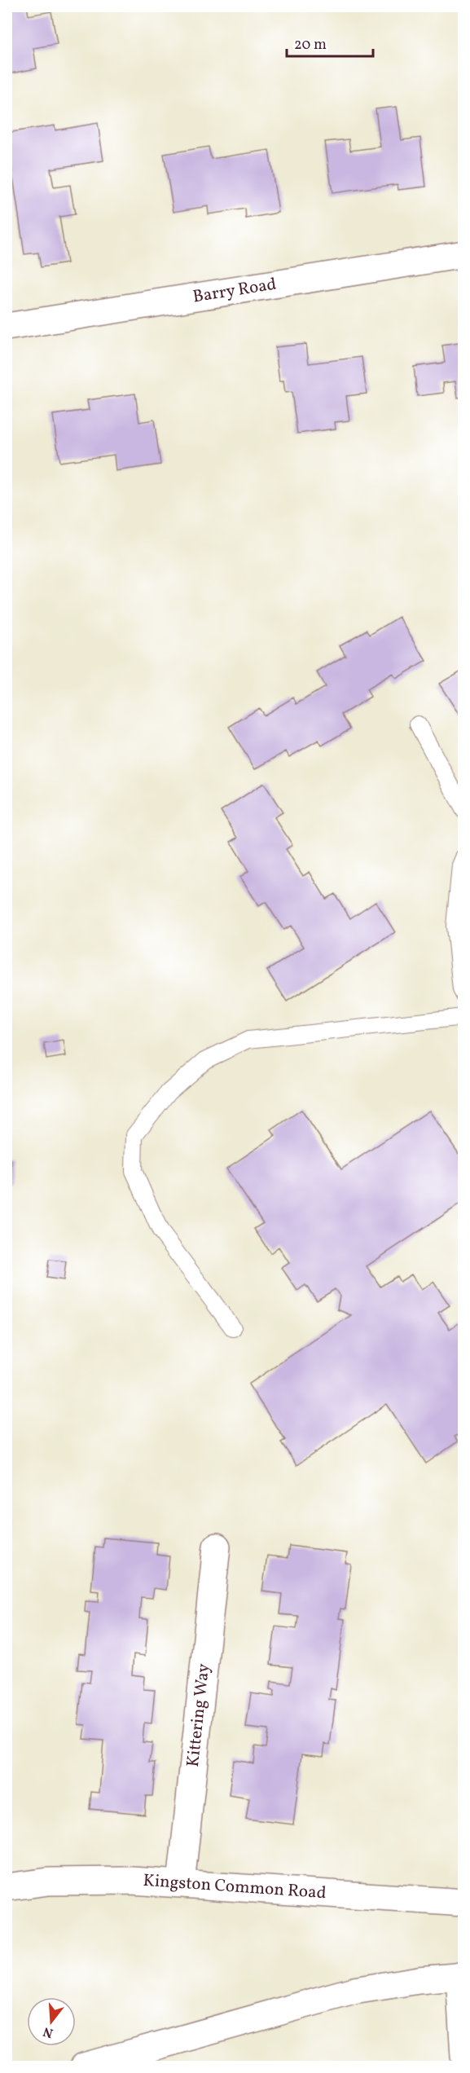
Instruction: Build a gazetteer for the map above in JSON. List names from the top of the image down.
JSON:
{
  "streets": {
    "street": ["Barry Road", "Kittering Way", "Kingston Common Road"]
  },
  "crossings": [
    ["Kittering Way", "Kingston Common Road"]
  ],
  "scale_bar": "20 m",
  "north": "bottom"
}
